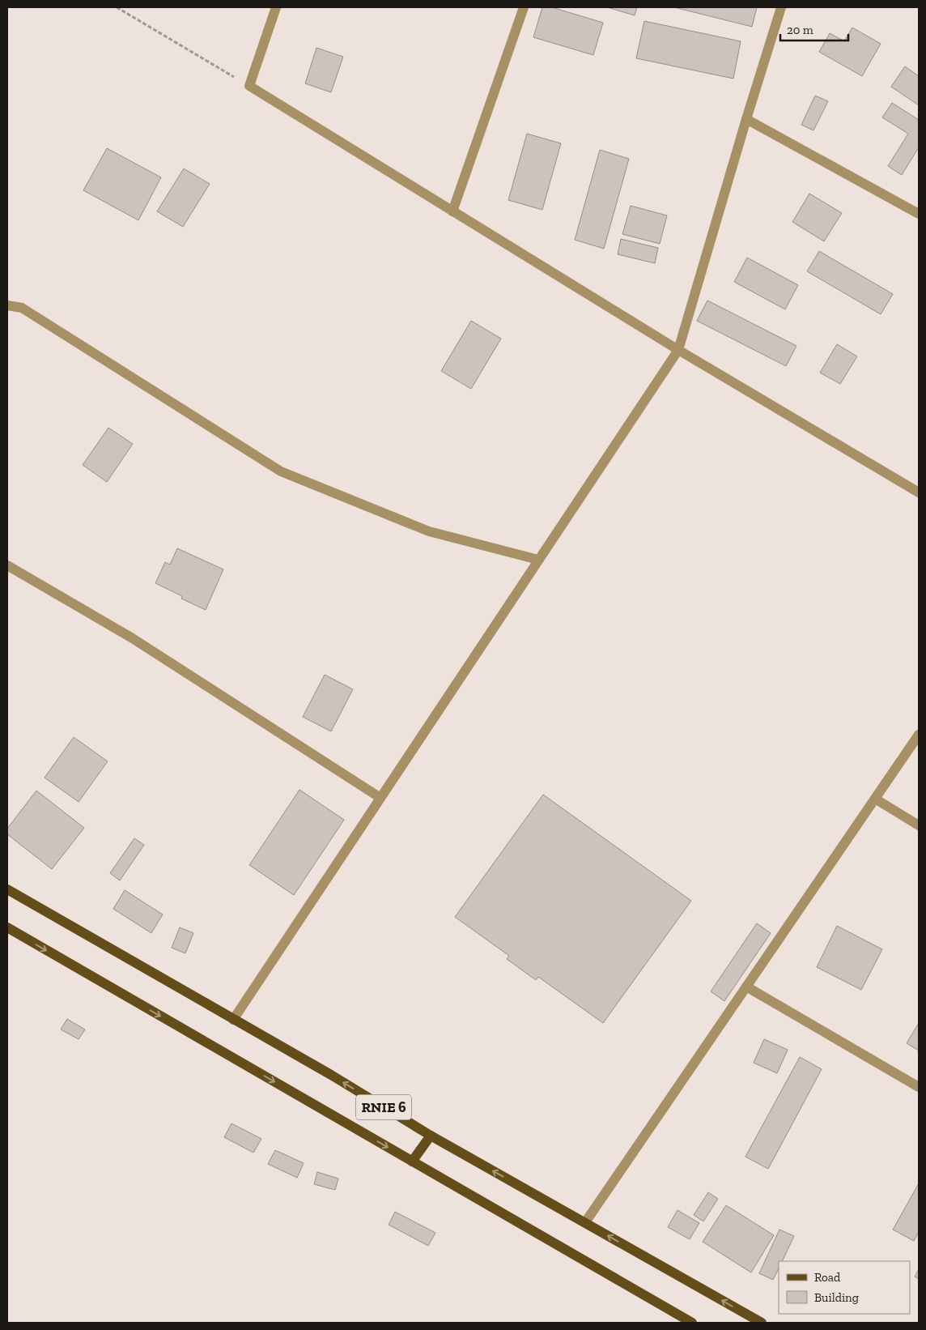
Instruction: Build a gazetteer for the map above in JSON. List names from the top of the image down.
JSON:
{
  "streets": {
    "main road": ["RNIE 6"]
  },
  "legend": ["Road", "Building"],
  "scale_bar": "20 m"
}
